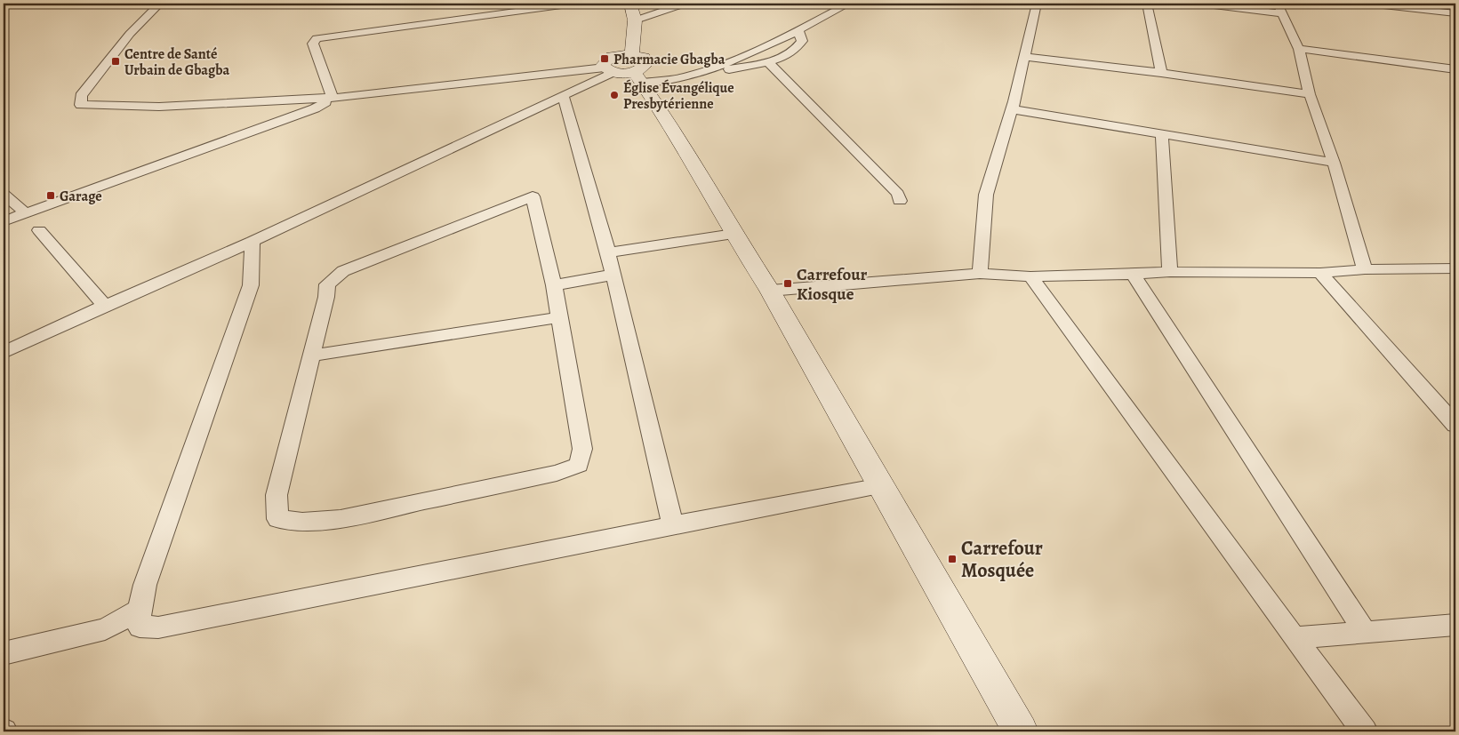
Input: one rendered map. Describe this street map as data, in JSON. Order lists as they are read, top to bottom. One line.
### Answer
{"places":{"transit":["Pharmacie Gbagba","Centre de Santé Urbain de Gbagba","Garage","Carrefour Kiosque","Carrefour Mosquée"],"other":["Église Évangélique Presbytérienne"]}}
